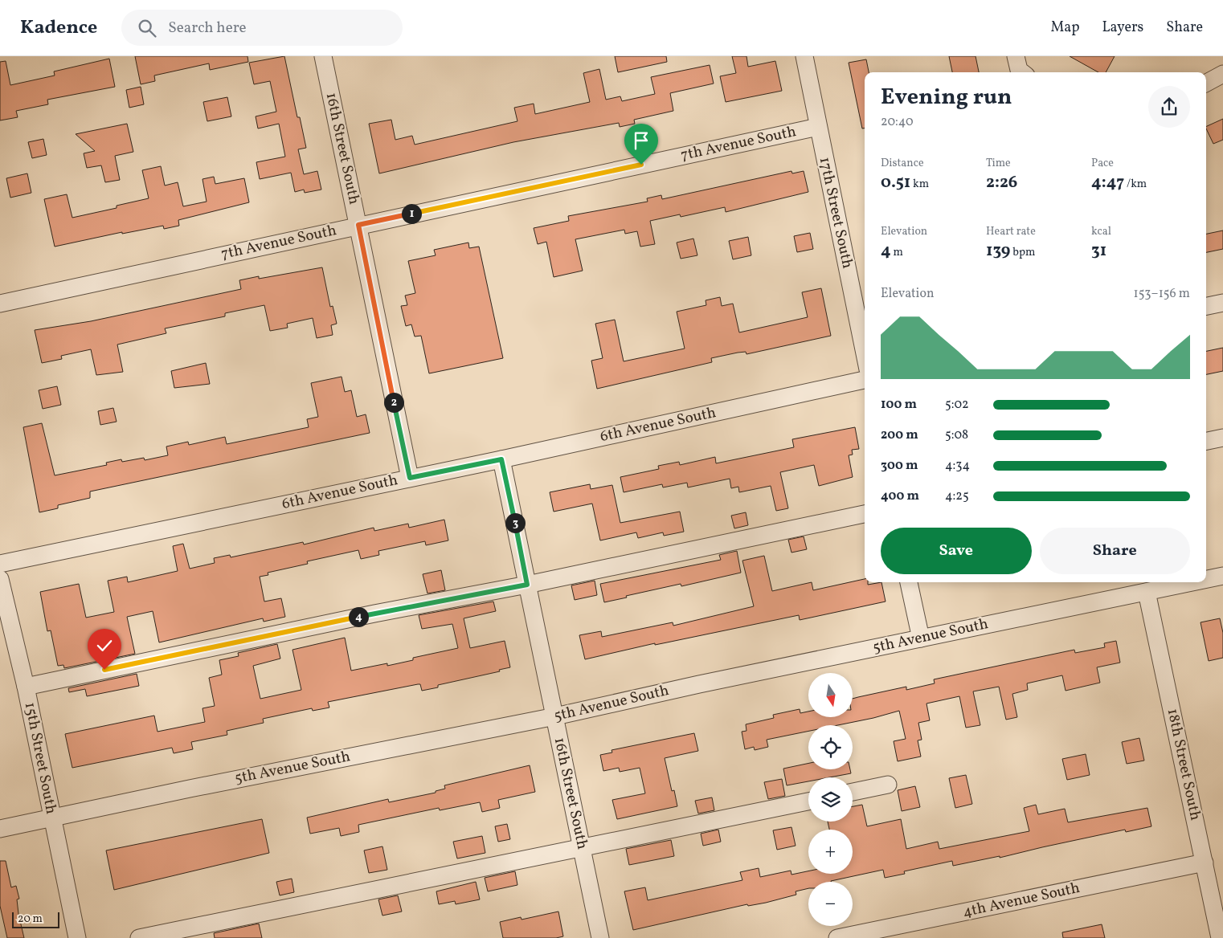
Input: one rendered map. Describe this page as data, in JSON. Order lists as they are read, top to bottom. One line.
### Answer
{"streets":{"street":["7th Avenue South","16th Street South","17th Street South","6th Avenue South","5th Avenue South","15th Street South","18th Street South","4th Avenue South"]},"crossings":[["7th Avenue South","16th Street South"],["7th Avenue South","17th Street South"],["16th Street South","6th Avenue South"],["16th Street South","5th Avenue South"],["5th Avenue South","15th Street South"],["5th Avenue South","18th Street South"],["18th Street South","4th Avenue South"]],"scale_bar":"20 m","north":"bottom","page":{"header":"Kadence","search":"Search here","nav":["Map","Layers","Share"],"heading":["Evening run","20:40"],"stats":[["Distance","0.51 km"],["Time","2:26"],["Pace","4:47 /km"],["Elevation","4 m"],["Heart rate","139 bpm"],["kcal","31"]],"pins":["1","2","3","4"],"chart":["Elevation","153–156 m"],"list":[{"name":"100 m","note":"5:02"},{"name":"200 m","note":"5:08"},{"name":"300 m","note":"4:34"},{"name":"400 m","note":"4:25"}],"buttons":["Save","Share"],"map_buttons":["+","−"],"scale":"20 m"}}
